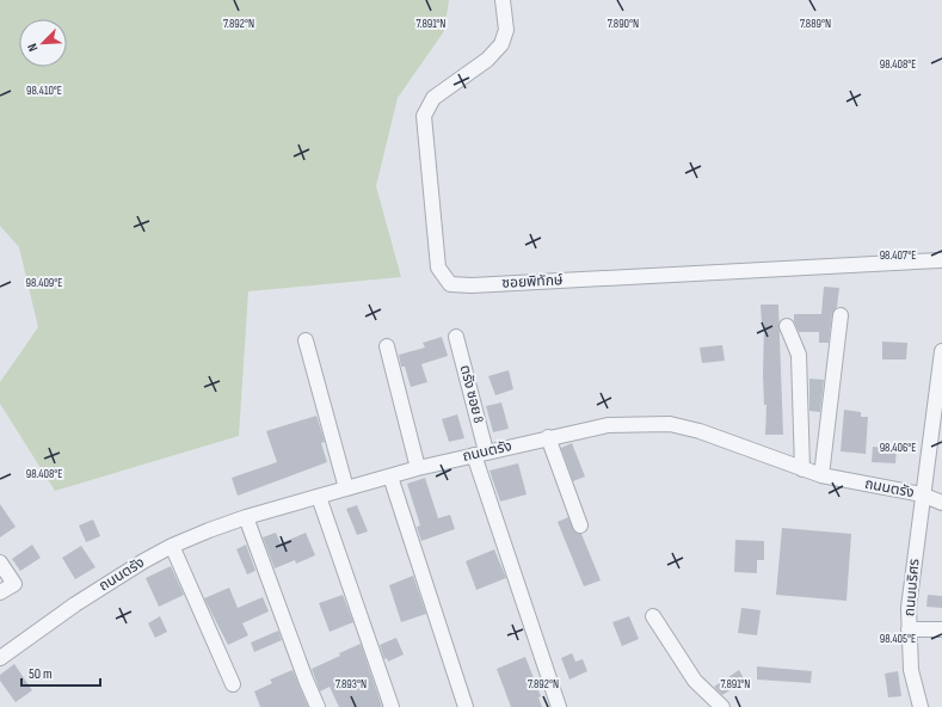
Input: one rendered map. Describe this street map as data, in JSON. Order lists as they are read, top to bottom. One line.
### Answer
{"streets":{"street":["ซอยพิทักษ์","ตรัง ซอย 8","ถนนตรัง","ถนนนริศร"]},"crossings":[["ตรัง ซอย 8","ถนนตรัง"],["ถนนตรัง","ถนนนริศร"]],"scale_bar":"50 m","north":"bottom left","coordinates":["7.889°N","7.892°N","7.891°N","7.890°N","98.408°E","98.410°E","98.407°E","98.409°E","98.406°E","98.405°E","7.893°N"]}
